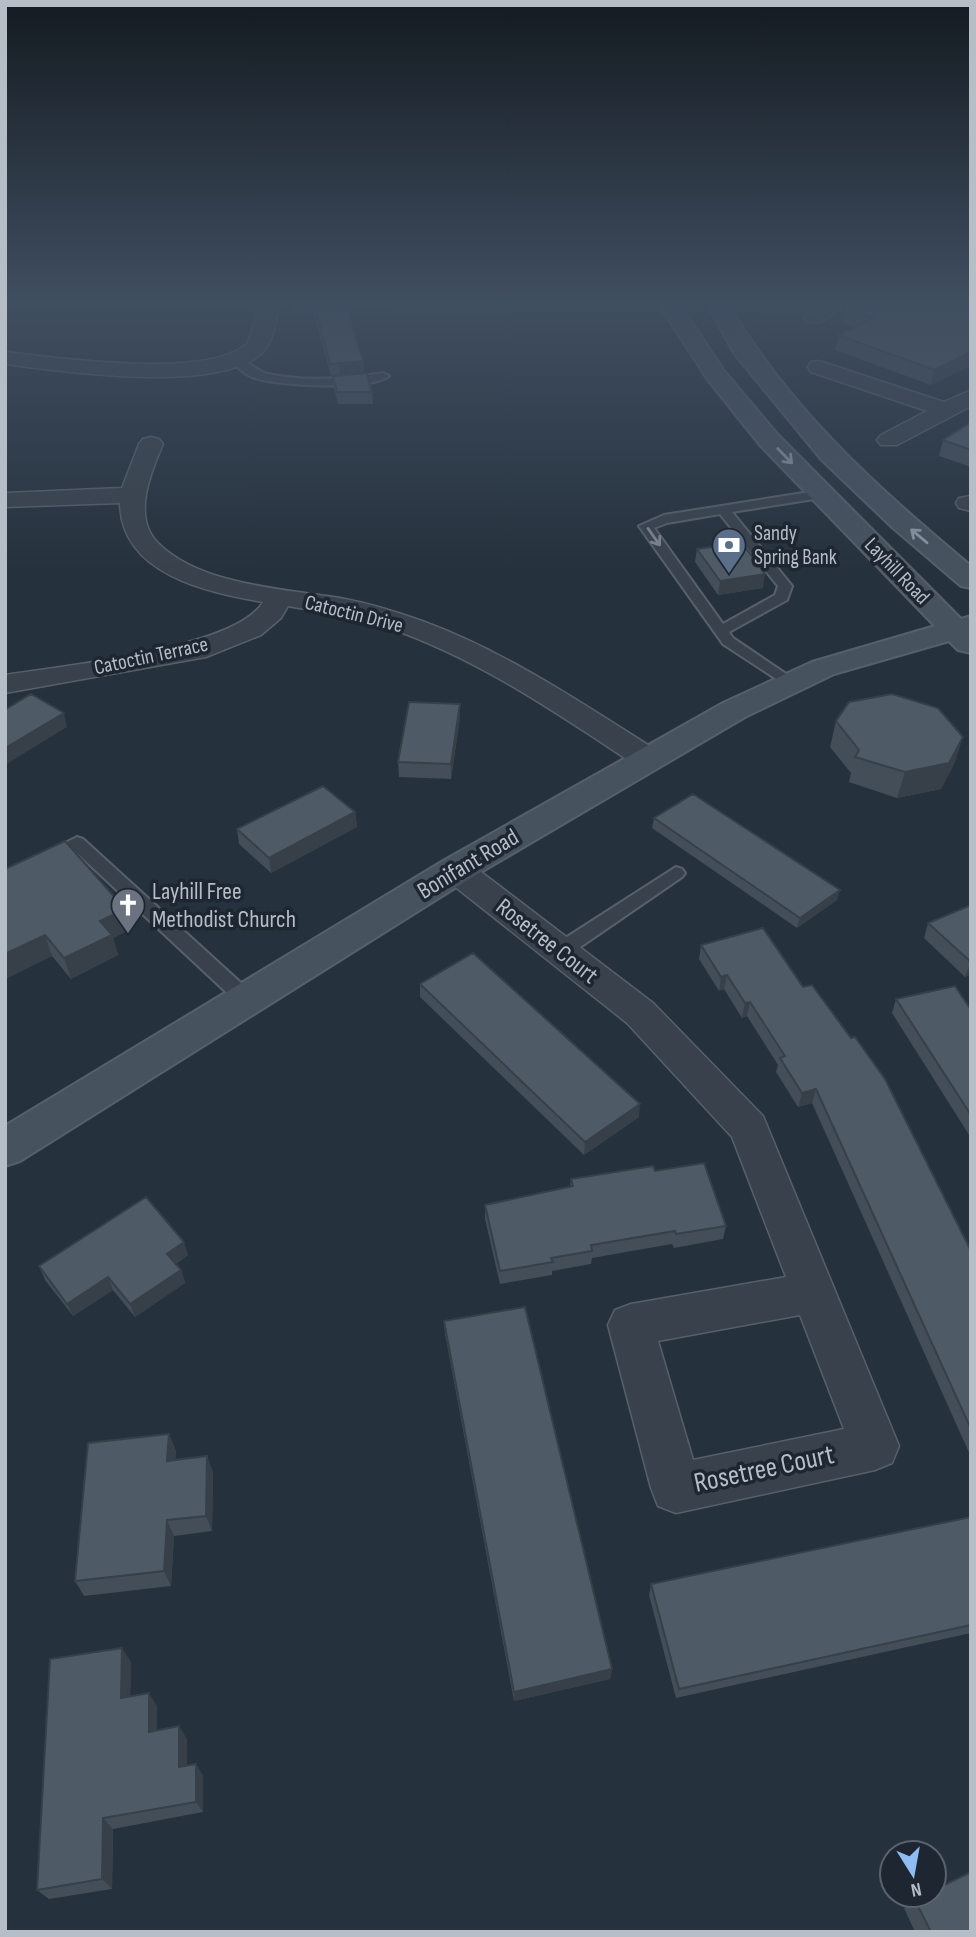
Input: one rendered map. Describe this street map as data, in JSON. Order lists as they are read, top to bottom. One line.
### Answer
{"streets":{"main road":["Layhill Road","Bonifant Road"],"street":["Catoctin Drive","Catoctin Terrace","Rosetree Court"]},"crossings":[["Layhill Road","Bonifant Road"],["Catoctin Drive","Catoctin Terrace"],["Catoctin Drive","Bonifant Road"],["Bonifant Road","Rosetree Court"]],"places":{"bank":["Sandy Spring Bank"],"church":["Layhill Free Methodist Church"]},"north":"bottom"}
